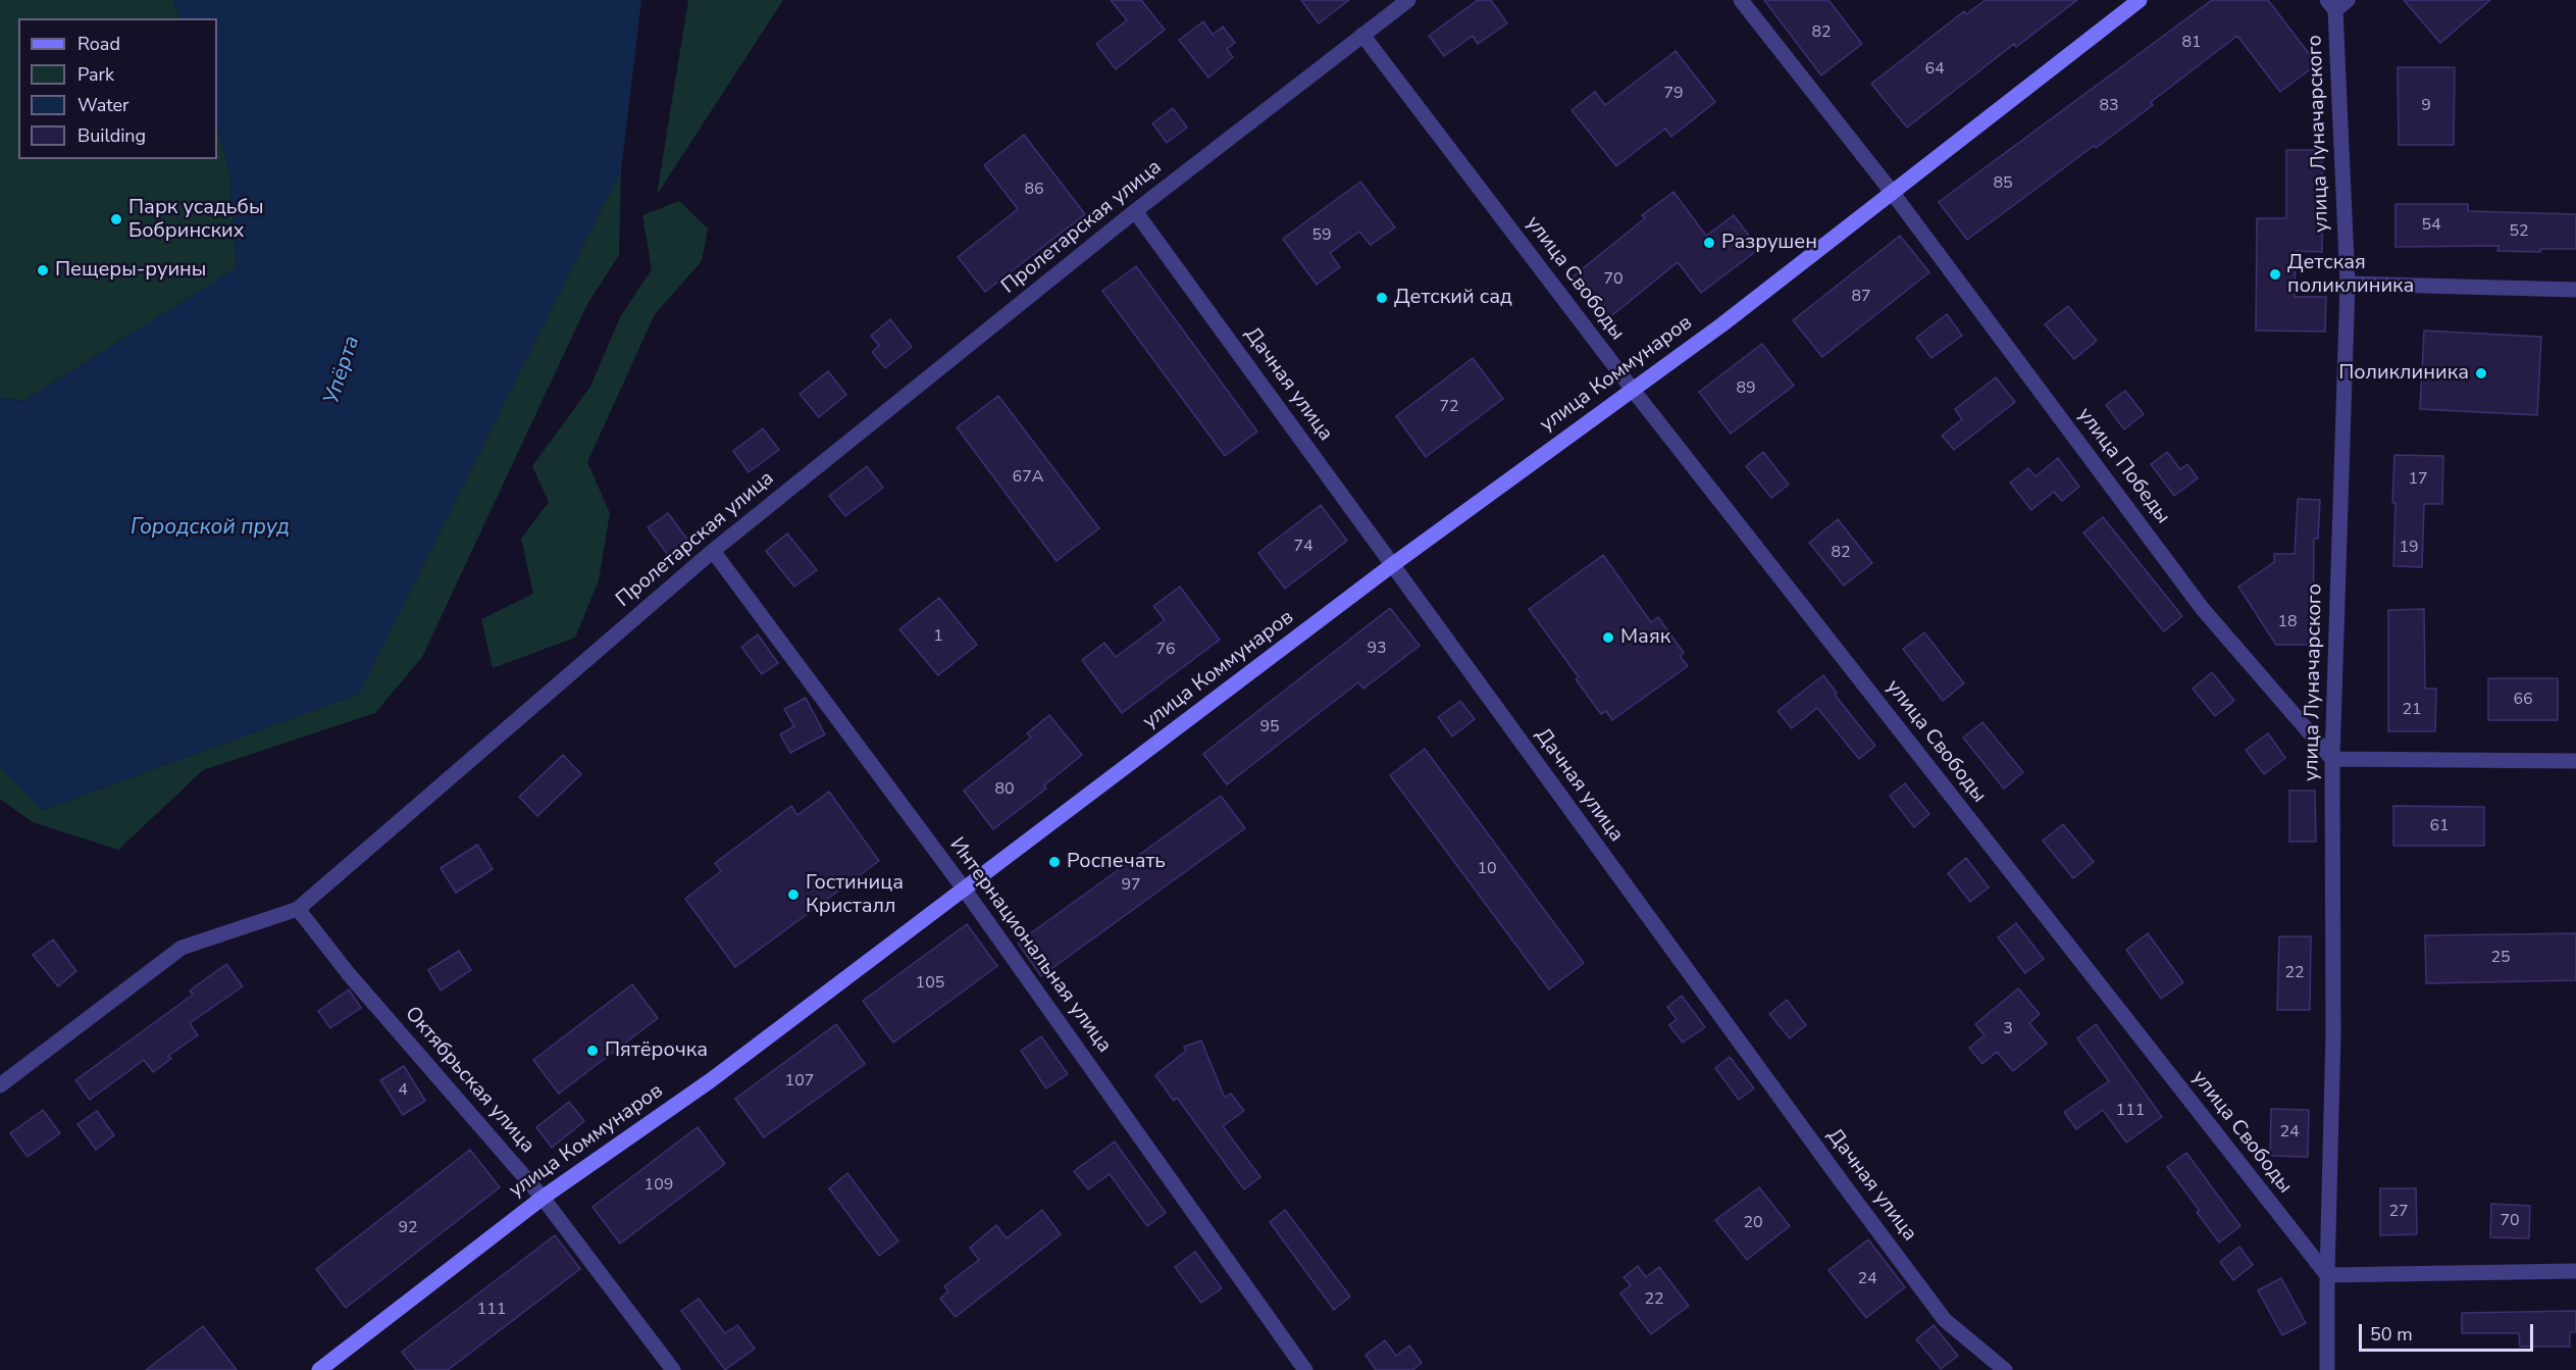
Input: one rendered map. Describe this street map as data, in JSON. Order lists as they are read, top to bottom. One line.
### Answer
{"streets":{"main road":["улица Коммунаров"],"street":["улица Луначарского","Пролетарская улица","улица Свободы","Дачная улица","улица Победы","Интернациональная улица","Октябрьская улица"]},"crossings":[["улица Луначарского","улица Свободы"],["улица Луначарского","улица Победы"],["Пролетарская улица","улица Свободы"],["Пролетарская улица","Дачная улица"],["Пролетарская улица","Интернациональная улица"],["Пролетарская улица","Октябрьская улица"],["улица Свободы","улица Коммунаров"],["улица Коммунаров","Дачная улица"],["улица Коммунаров","улица Победы"],["улица Коммунаров","Интернациональная улица"],["улица Коммунаров","Октябрьская улица"]],"water":["Упёрта","Городской пруд"],"places":["Парк усадьбы Бобринских","Разрушен","Пещеры-руины","Детская поликлиника","Детский сад","Поликлиника","Маяк","Роспечать","Гостиница Кристалл","Пятёрочка"],"house_numbers":["82","81","64","79","83","9","85","86","54","52","59","70","87","89","72","67А","17","74","19","82","18","1","93","76","66","21","95","80","61","10","97","25","22","105","3","107","4","111","24","109","27","70","20","92","24","22","111"],"legend":["Road","Park","Water","Building"],"scale_bar":"50 m"}
